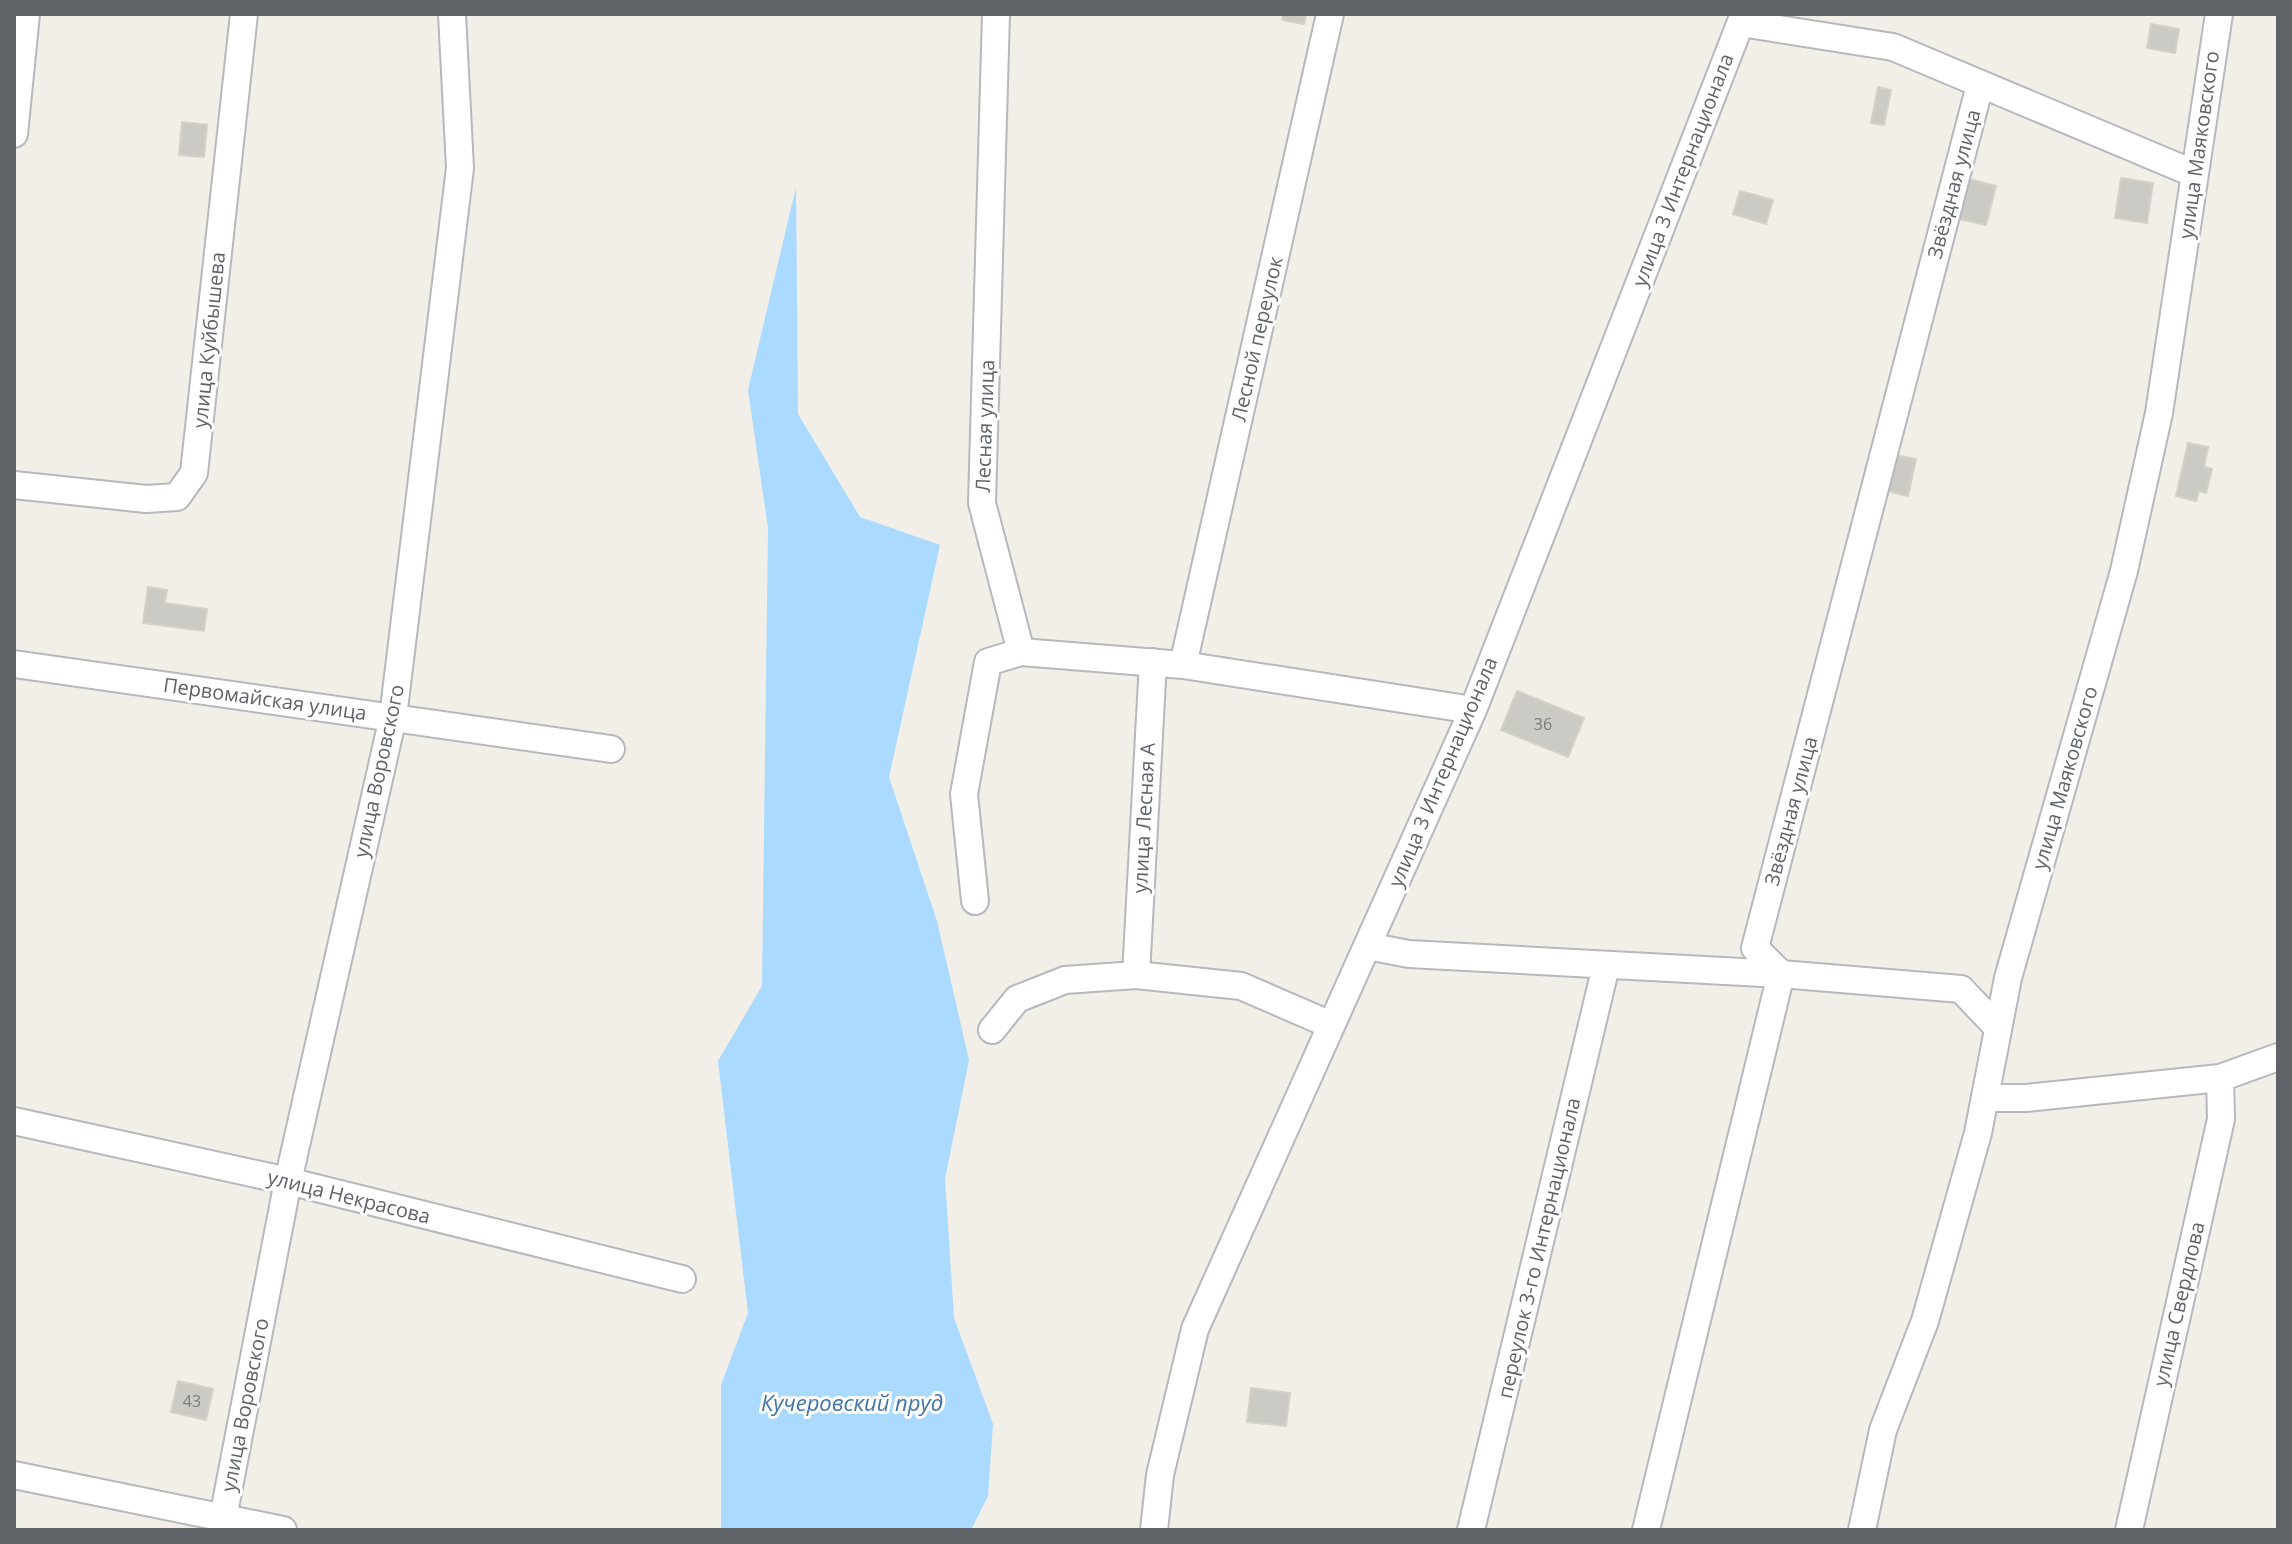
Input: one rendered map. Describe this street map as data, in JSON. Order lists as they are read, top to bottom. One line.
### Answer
{"streets":{"street":["улица Маяковского","улица 3 Интернационала","Звёздная улица","Лесной переулок","улица Куйбышева","Лесная улица","Первомайская улица","улица Воровского","улица Лесная А","улица Некрасова","переулок 3-го Интернационала","улица Свердлова"]},"crossings":[["Первомайская улица","улица Воровского"],["улица Воровского","улица Некрасова"]],"water":["Кучеровский пруд"],"house_numbers":["36","43"]}
